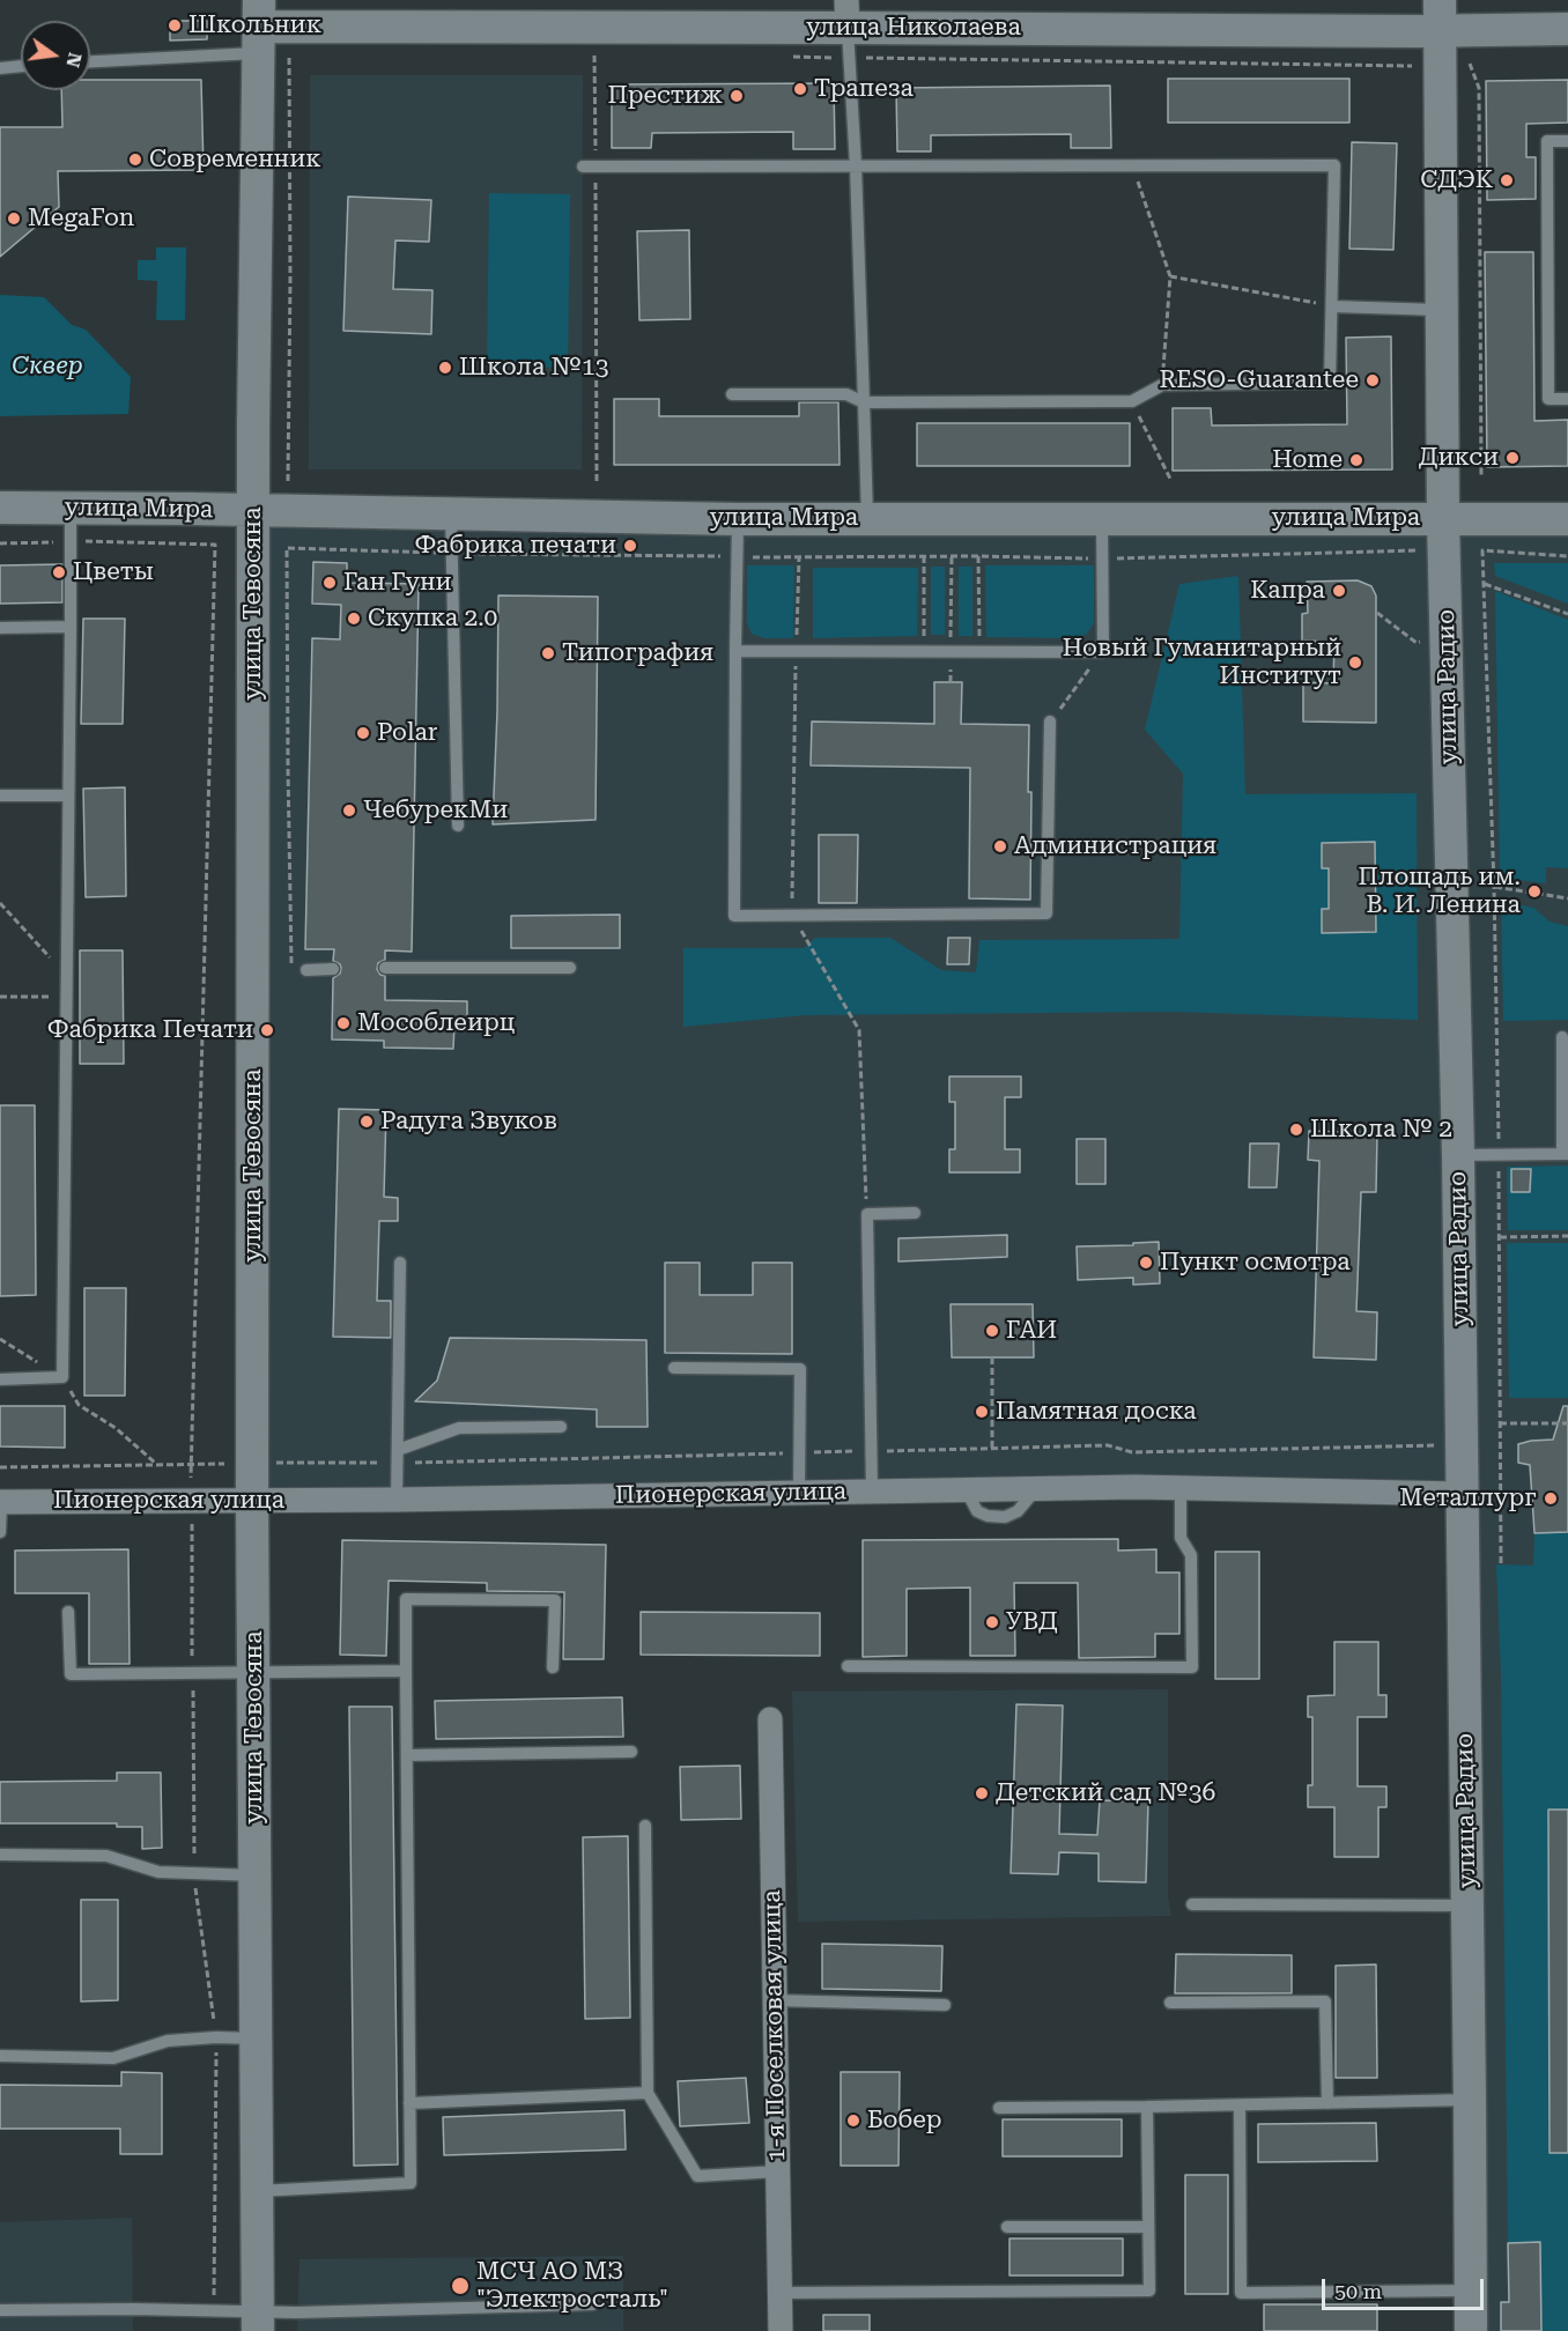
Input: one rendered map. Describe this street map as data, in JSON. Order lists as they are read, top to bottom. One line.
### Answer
{"streets":{"main road":["улица Николаева","улица Мира","улица Тевосяна","улица Радио"],"street":["Пионерская улица","1-я Поселковая улица"]},"crossings":[["улица Николаева","улица Тевосяна"],["улица Николаева","улица Радио"],["улица Мира","улица Тевосяна"],["улица Мира","улица Радио"],["улица Тевосяна","Пионерская улица"],["улица Радио","Пионерская улица"]],"parks":["Сквер"],"places":["Школьник","Трапеза","Престиж","Современник","СДЭК","MegaFon","Школа №13","RESO-Guarantee","Дикси","Home","Фабрика печати","Цветы","Ган Гуни","Капра","Скупка 2.0","Типография","Новый Гуманитарный Институт","Polar","ЧебурекМи","Администрация","Площадь им. В. И. Ленина","Мособлеирц","Фабрика Печати","Радуга Звуков","Школа № 2","Пункт осмотра","ГАИ","Памятная доска","Металлург","УВД","Детский сад №36","Бобер","МСЧ АО МЗ \"Электросталь\""],"scale_bar":"50 m","north":"right"}
